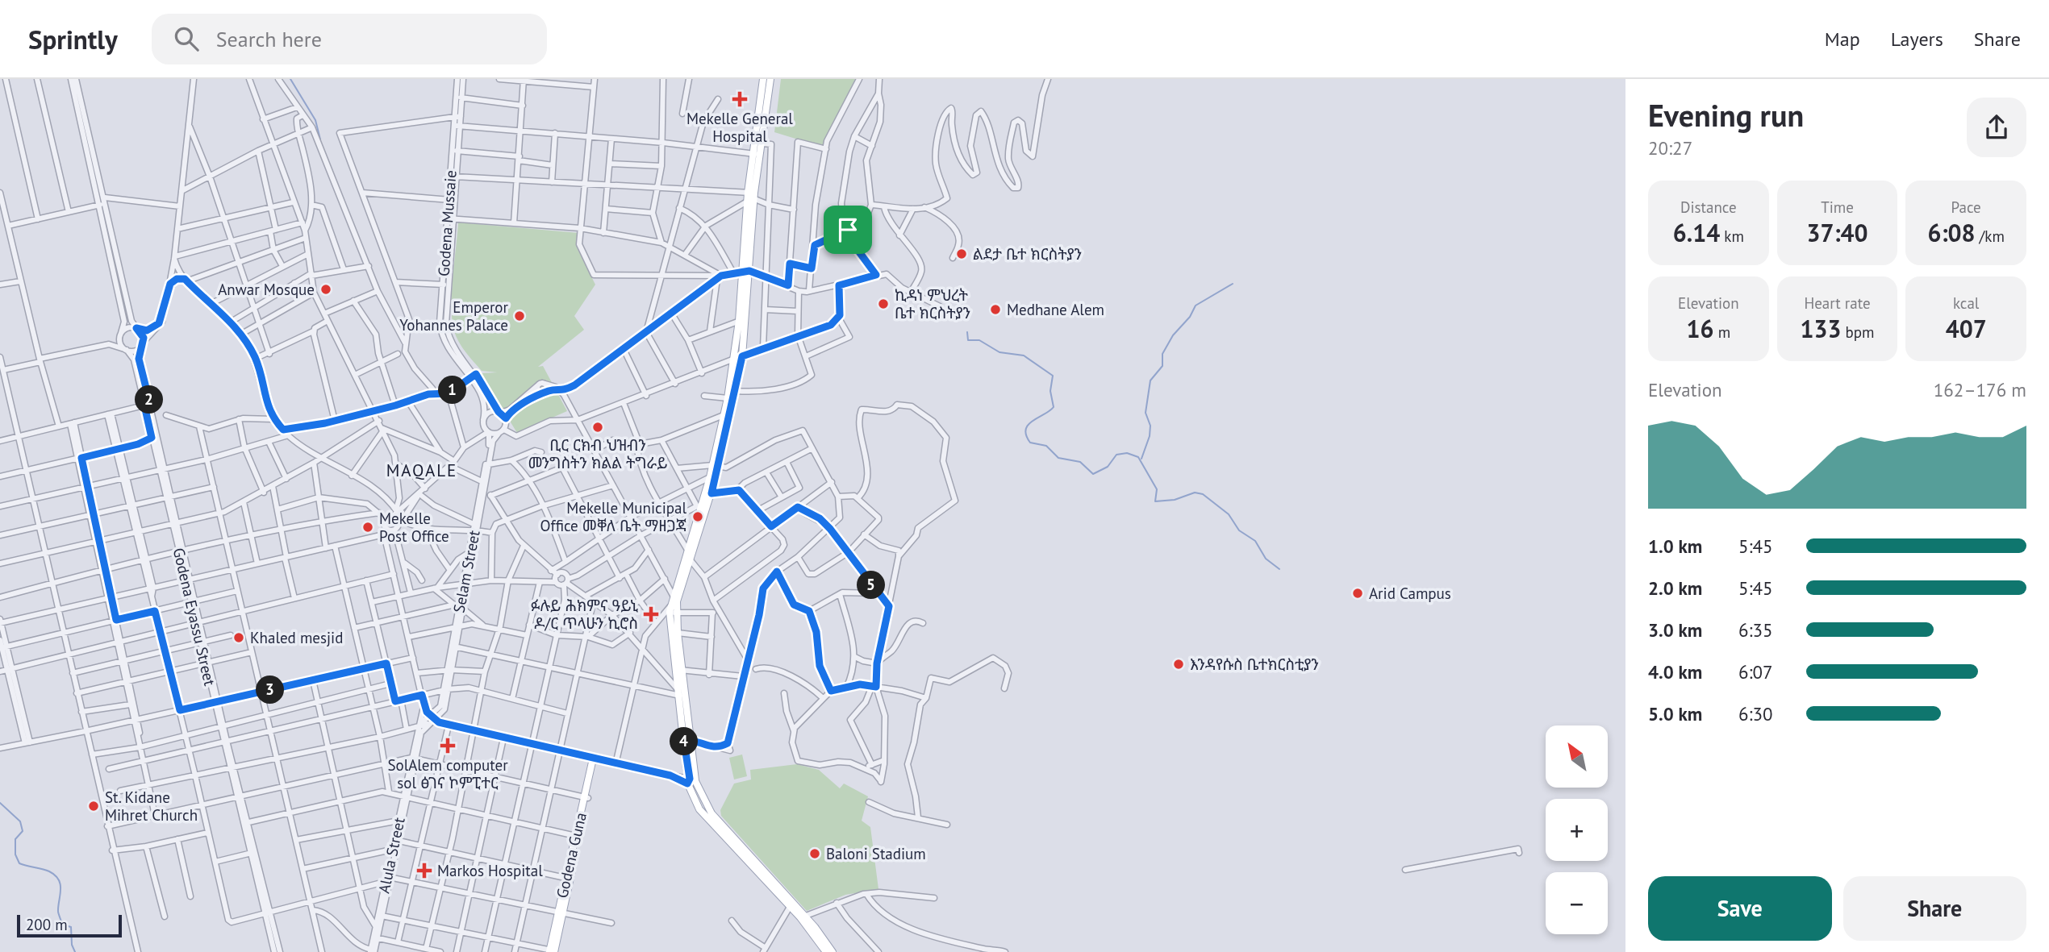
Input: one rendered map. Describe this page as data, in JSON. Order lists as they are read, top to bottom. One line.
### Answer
{"streets":{"main road":["Godena Guna"],"street":["Godena Mussaie","Selam Street","Godena Eyassu Street","Alula Street"]},"crossings":[["Godena Mussaie","Selam Street"]],"districts":["MAQALE"],"places":{"health":["Mekelle General Hospital","ፉሉይ ሕክምና ዓይኒ ዶ/ር ጥላሁን ኪሮስ","SolAlem computer sol ፅገና ኮምፒተር","Markos Hospital"],"other":["ልደታ ቤተ ክርስትያን","Anwar Mosque","ኪዳነ ምህረት ቤተ ክርስትያን","Medhane Alem","Emperor Yohannes Palace","ቢር ርክብ ህዝብን መንግስትን ክልል ትግራይ","Mekelle Municipal Office መቐለ ቤት ማዘጋጃ","Mekelle Post Office","Arid Campus","Khaled mesjid","እንዳየሱስ ቤተክርስቲያን","St. Kidane Mihret Church","Baloni Stadium"]},"scale_bar":"200 m","north":"top left","page":{"header":"Sprintly","search":"Search here","nav":["Map","Layers","Share"],"heading":["Evening run","20:27"],"stats":[["Distance","6.14 km"],["Time","37:40"],["Pace","6:08 /km"],["Elevation","16 m"],["Heart rate","133 bpm"],["kcal","407"]],"chart":["Elevation","162–176 m"],"pins":["1","2","5","3","4"],"list":[{"name":"1.0 km","note":"5:45"},{"name":"2.0 km","note":"5:45"},{"name":"3.0 km","note":"6:35"},{"name":"4.0 km","note":"6:07"},{"name":"5.0 km","note":"6:30"}],"map_buttons":["+","−"],"buttons":["Save","Share"],"scale":"200 m"}}
